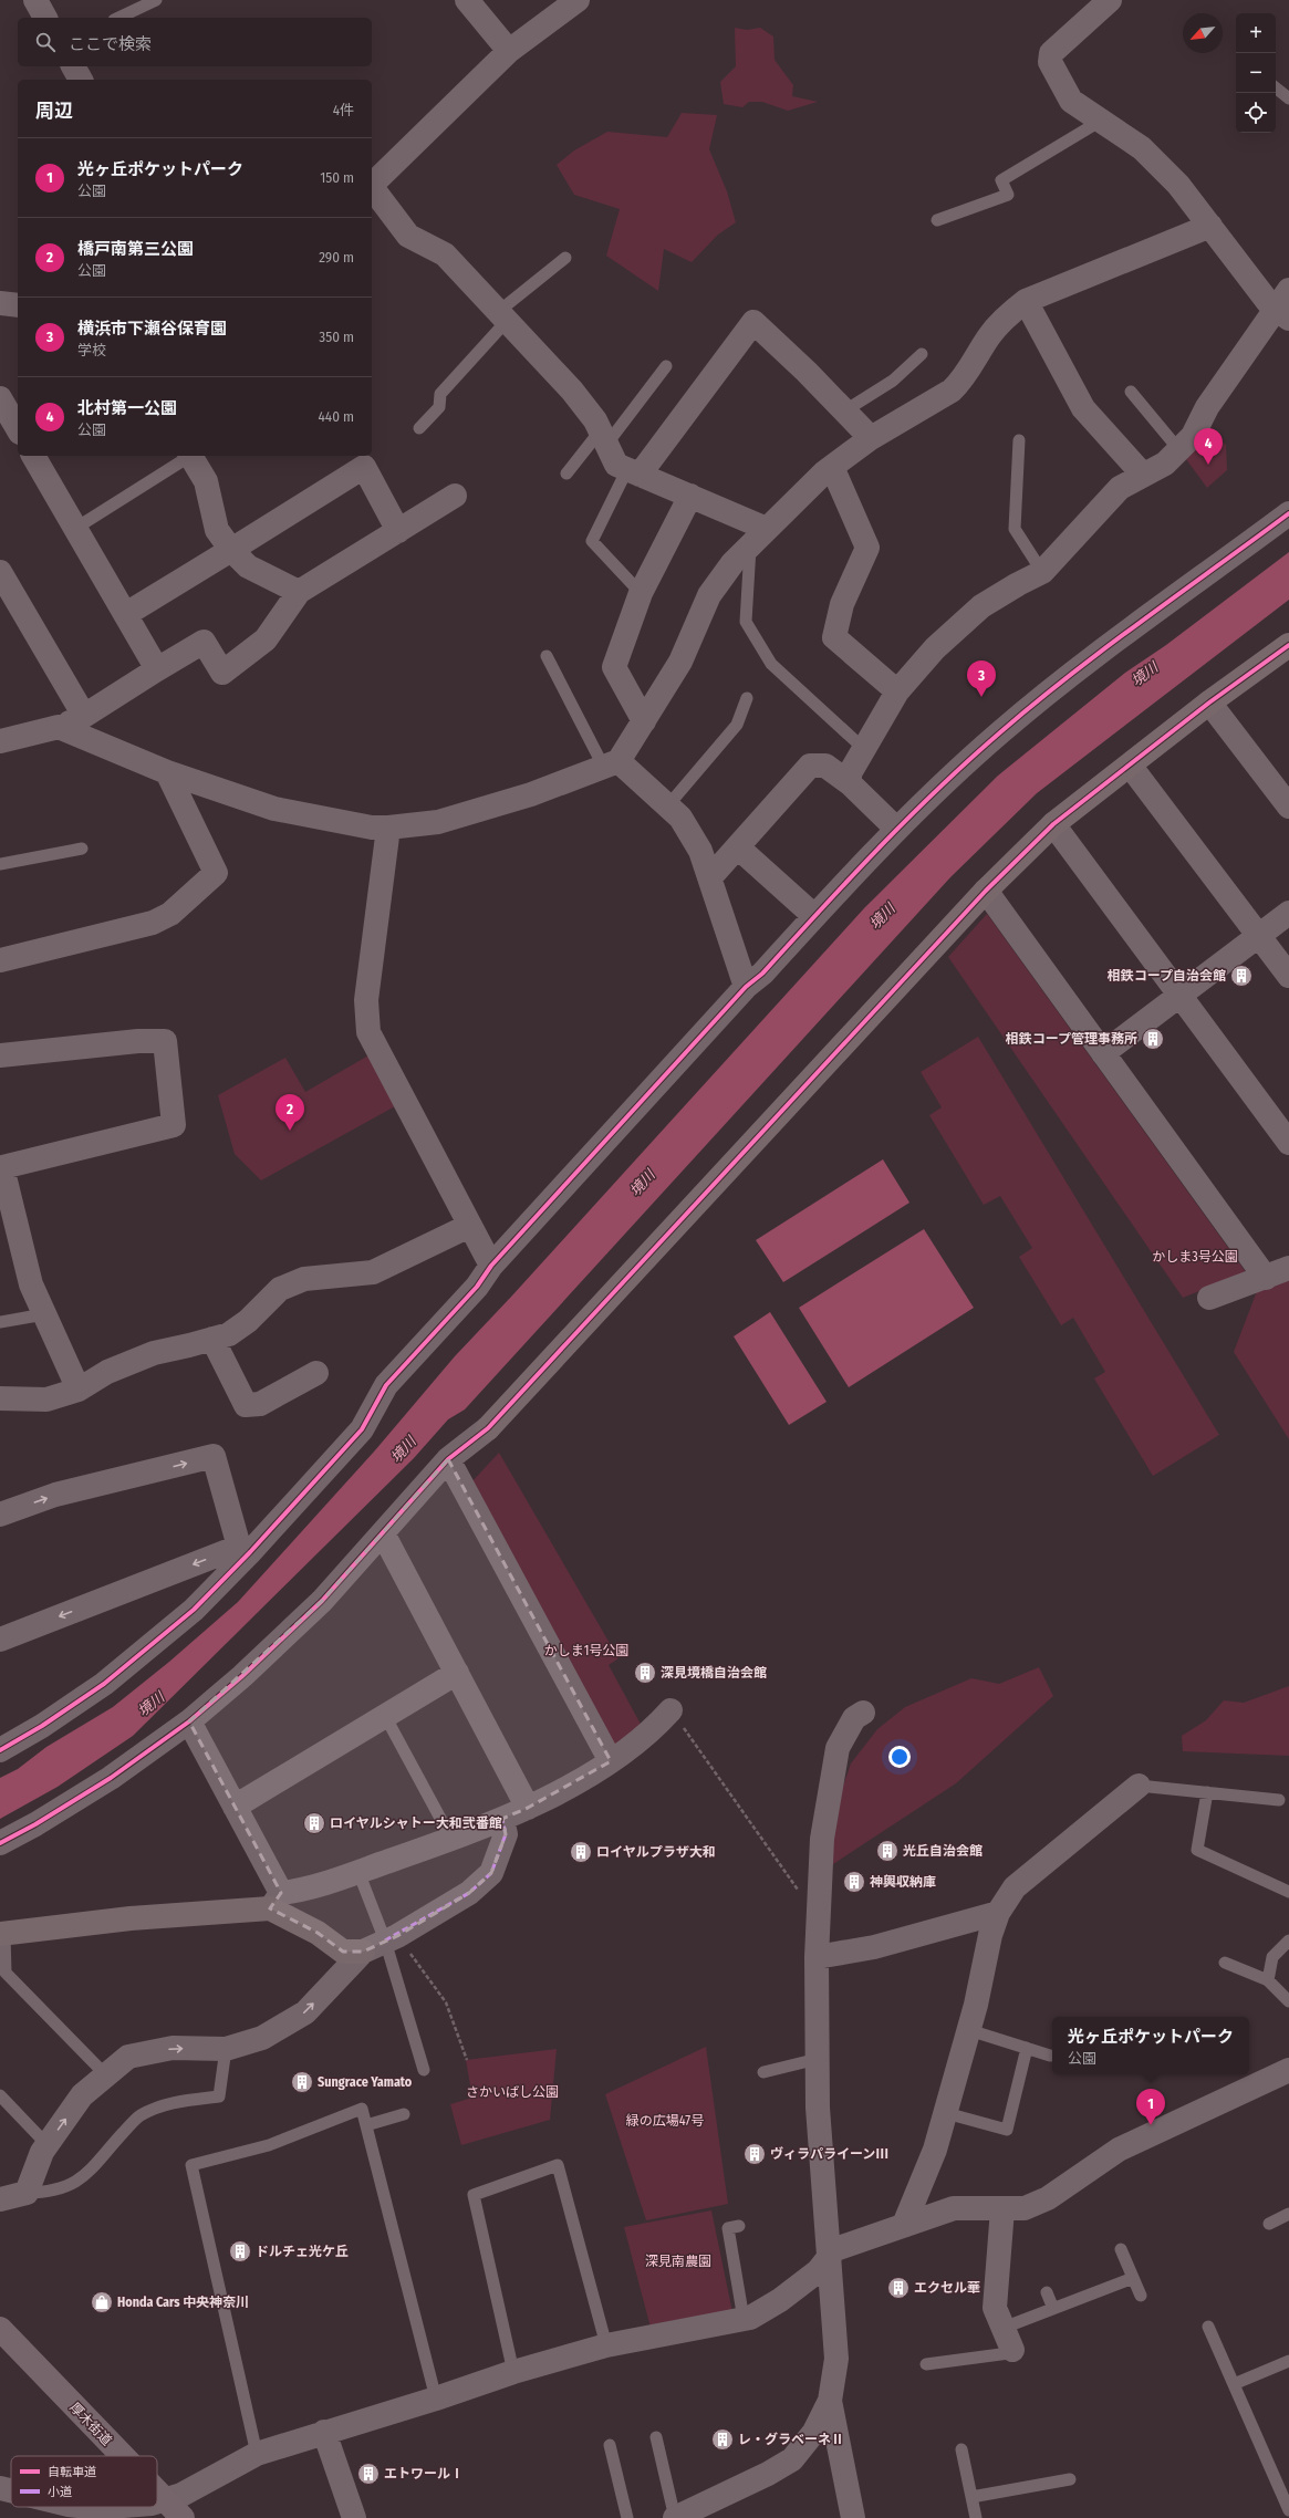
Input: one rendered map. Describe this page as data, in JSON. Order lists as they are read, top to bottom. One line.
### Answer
{"streets":{"main road":["厚木街道"]},"water":["境川"],"parks":["かしま3号公園","かしま1号公園","さかいばし公園","緑の広場47号","深見南農園"],"places":{"building":["相鉄コープ自治会館","相鉄コープ管理事務所","深見境橋自治会館","ロイヤルシャトー大和弐番館","光丘自治会館","ロイヤルプラザ大和","神輿収納庫","Sungrace Yamato","ヴィラパライーンⅢ","ドルチェ光ケ丘","エクセル華","レ・グラベーネⅡ","エトワールⅠ"],"shop":["Honda Cars 中央神奈川"]},"legend":["自転車道","小道"],"north":"bottom left","page":{"map_buttons":["+","−"],"search":"ここで検索","heading":["周辺","4件"],"list":[{"mark":"1","name":"光ヶ丘ポケットパーク","note":"公園","value":"150 m"},{"mark":"2","name":"橋戸南第三公園","note":"公園","value":"290 m"},{"mark":"3","name":"横浜市下瀬谷保育園","note":"学校","value":"350 m"},{"mark":"4","name":"北村第一公園","note":"公園","value":"440 m"}],"pins":["4","3","2","1"],"popup":["光ヶ丘ポケットパーク","公園"]}}
